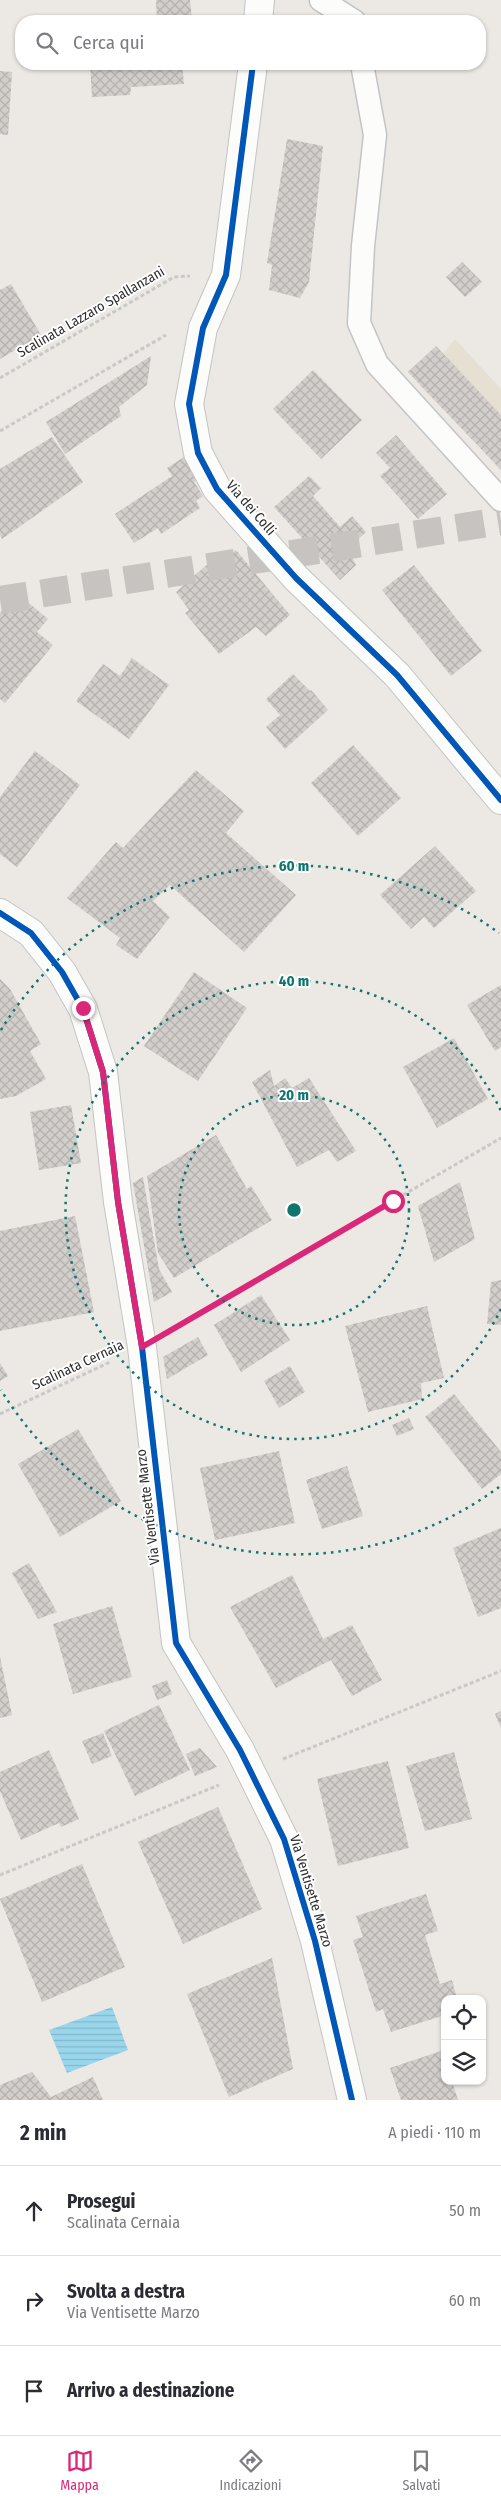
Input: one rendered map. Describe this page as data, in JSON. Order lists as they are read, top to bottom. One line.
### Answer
{"streets":{"street":["Via dei Colli","Via Ventisette Marzo"],"path":["Scalinata Lazzaro Spallanzani","Scalinata Cernaia"]},"crossings":[["Scalinata Lazzaro Spallanzani","Via dei Colli"],["Scalinata Cernaia","Via Ventisette Marzo"]],"page":{"search":"Cerca qui","heading":["2 min","A piedi · 110 m"],"list":[["Prosegui","Scalinata Cernaia","50 m"],["Svolta a destra","Via Ventisette Marzo","60 m"],"Arrivo a destinazione"],"nav":["Mappa","Indicazioni","Salvati"]},"rings":["60 m","40 m","20 m"]}
